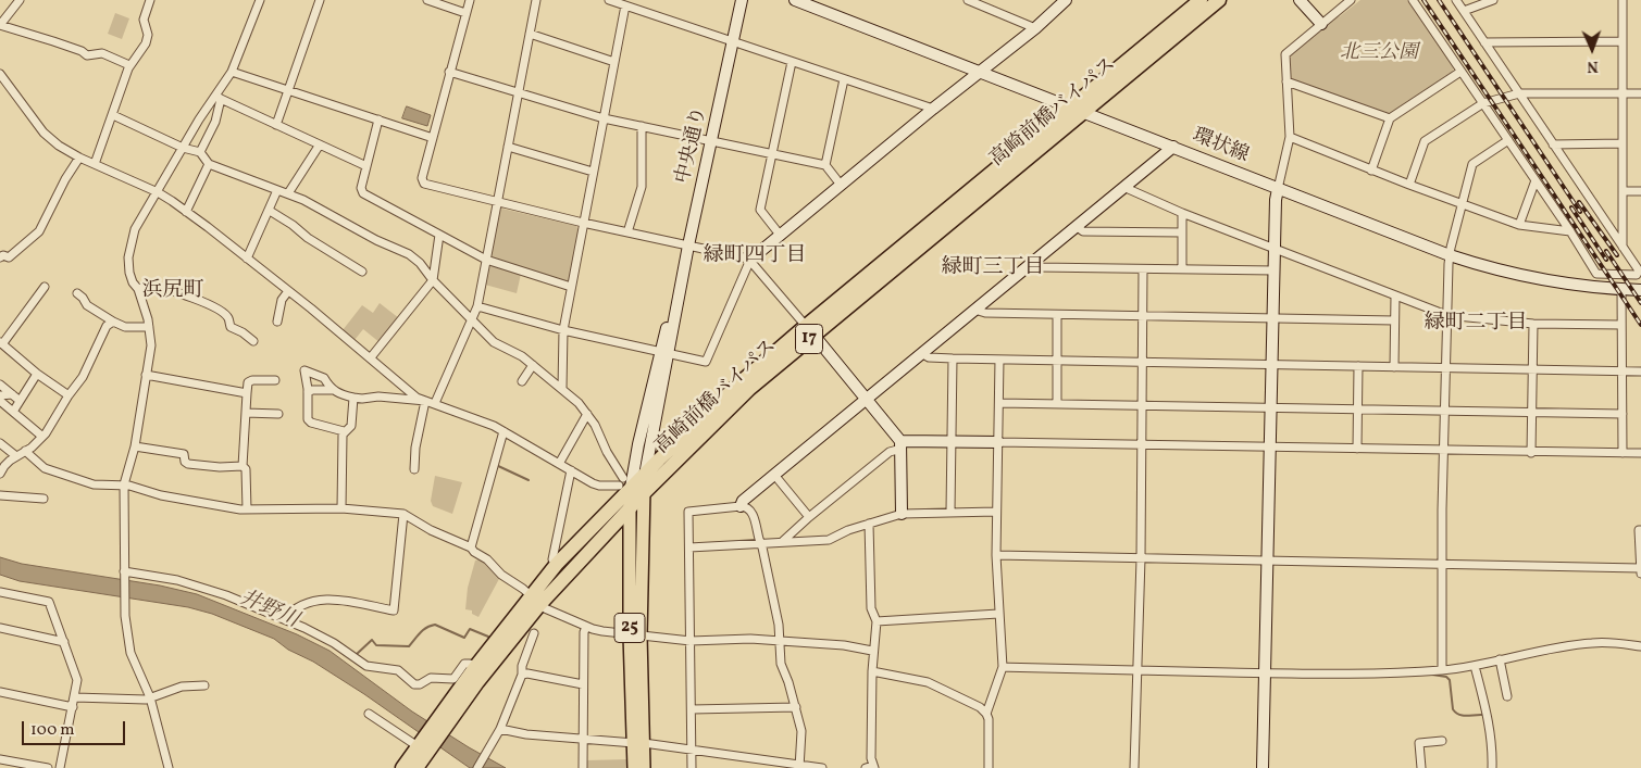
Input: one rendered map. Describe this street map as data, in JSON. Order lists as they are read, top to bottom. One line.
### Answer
{"streets":{"highway":["高崎前橋バイパス","17"],"main road":["25"],"street":["中央通り","環状線"]},"crossings":[["高崎前橋バイパス","中央通り"],["高崎前橋バイパス","環状線"],["高崎前橋バイパス","25"],["中央通り","25"]],"districts":["緑町四丁目","緑町三丁目","浜尻町","緑町二丁目"],"water":["井野川"],"parks":["北三公園"],"scale_bar":"100 m","north":"bottom"}
